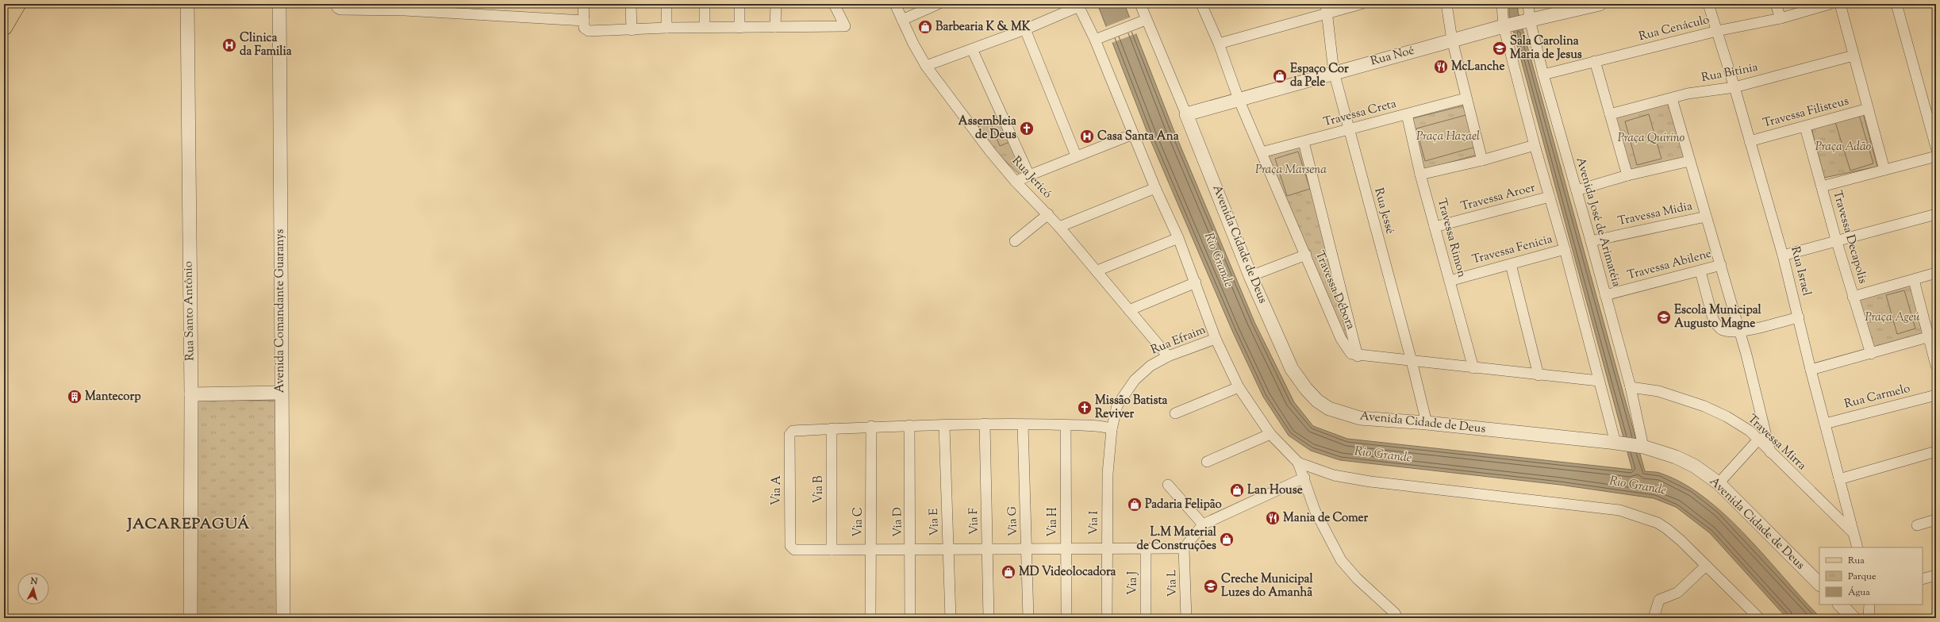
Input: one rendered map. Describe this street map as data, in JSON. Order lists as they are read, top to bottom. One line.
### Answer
{"streets":{"street":["Rua Cenáculo","Rua Noé","Rua Bitinia","Travessa Filisteus","Travessa Creta","Rua Jericó","Travessa Aroer","Rua Jessé","Travessa Midia","Avenida José de Arimatéia","Travessa Decapolis","Travessa Rimon","Avenida Cidade de Deus","Travessa Fenicia","Travessa Abilene","Rua Israel","Travessa Débora","Rua Santo Antônio","Avenida Comandante Guaranys","Rua Efraim","Rua Carmelo","Travessa Mirra","Via B","Via A","Via F","Via G","Via C","Via D","Via E","Via H","Via I","Via J","Via L"]},"crossings":[["Rua Cenáculo","Avenida José de Arimatéia"],["Rua Cenáculo","Rua Israel"],["Rua Noé","Rua Jessé"],["Rua Noé","Avenida José de Arimatéia"],["Rua Noé","Avenida Cidade de Deus"],["Rua Noé","Travessa Débora"],["Rua Bitinia","Rua Israel"],["Travessa Filisteus","Travessa Decapolis"],["Travessa Filisteus","Rua Israel"],["Travessa Creta","Rua Jessé"],["Travessa Creta","Travessa Rimon"],["Travessa Creta","Travessa Débora"],["Rua Jericó","Rua Efraim"],["Travessa Aroer","Travessa Rimon"],["Rua Jessé","Avenida Cidade de Deus"],["Travessa Midia","Avenida José de Arimatéia"],["Avenida José de Arimatéia","Avenida Cidade de Deus"],["Avenida José de Arimatéia","Travessa Abilene"],["Avenida José de Arimatéia","Travessa Mirra"],["Travessa Rimon","Travessa Fenicia"],["Rua Israel","Rua Carmelo"],["Rua Israel","Travessa Mirra"],["Rua Efraim","Via I"],["Via B","Via A"]],"districts":["JACAREPAGUÁ"],"water":["Rio Grande"],"parks":["Praça Hazael","Praça Quirino","Praça Adão","Praça Marsena","Praça Ageú"],"places":{"shop":["Barbearia K & MK","Espaço Cor da Pele","Lan House","Padaria Felipão","L.M Material de Construções","MD Videolocadora"],"hospital":["Clinica da Familia","Casa Santa Ana"],"school or university":["Sala Carolina Maria de Jesus","Escola Municipal Augusto Magne","Creche Municipal Luzes do Amanhã"],"restaurant":["McLanche","Mania de Comer"],"church":["Assembleia de Deus","Missão Batista Reviver"],"building":["Mantecorp"]},"legend":["Rua","Parque","Água"],"north":"top"}
